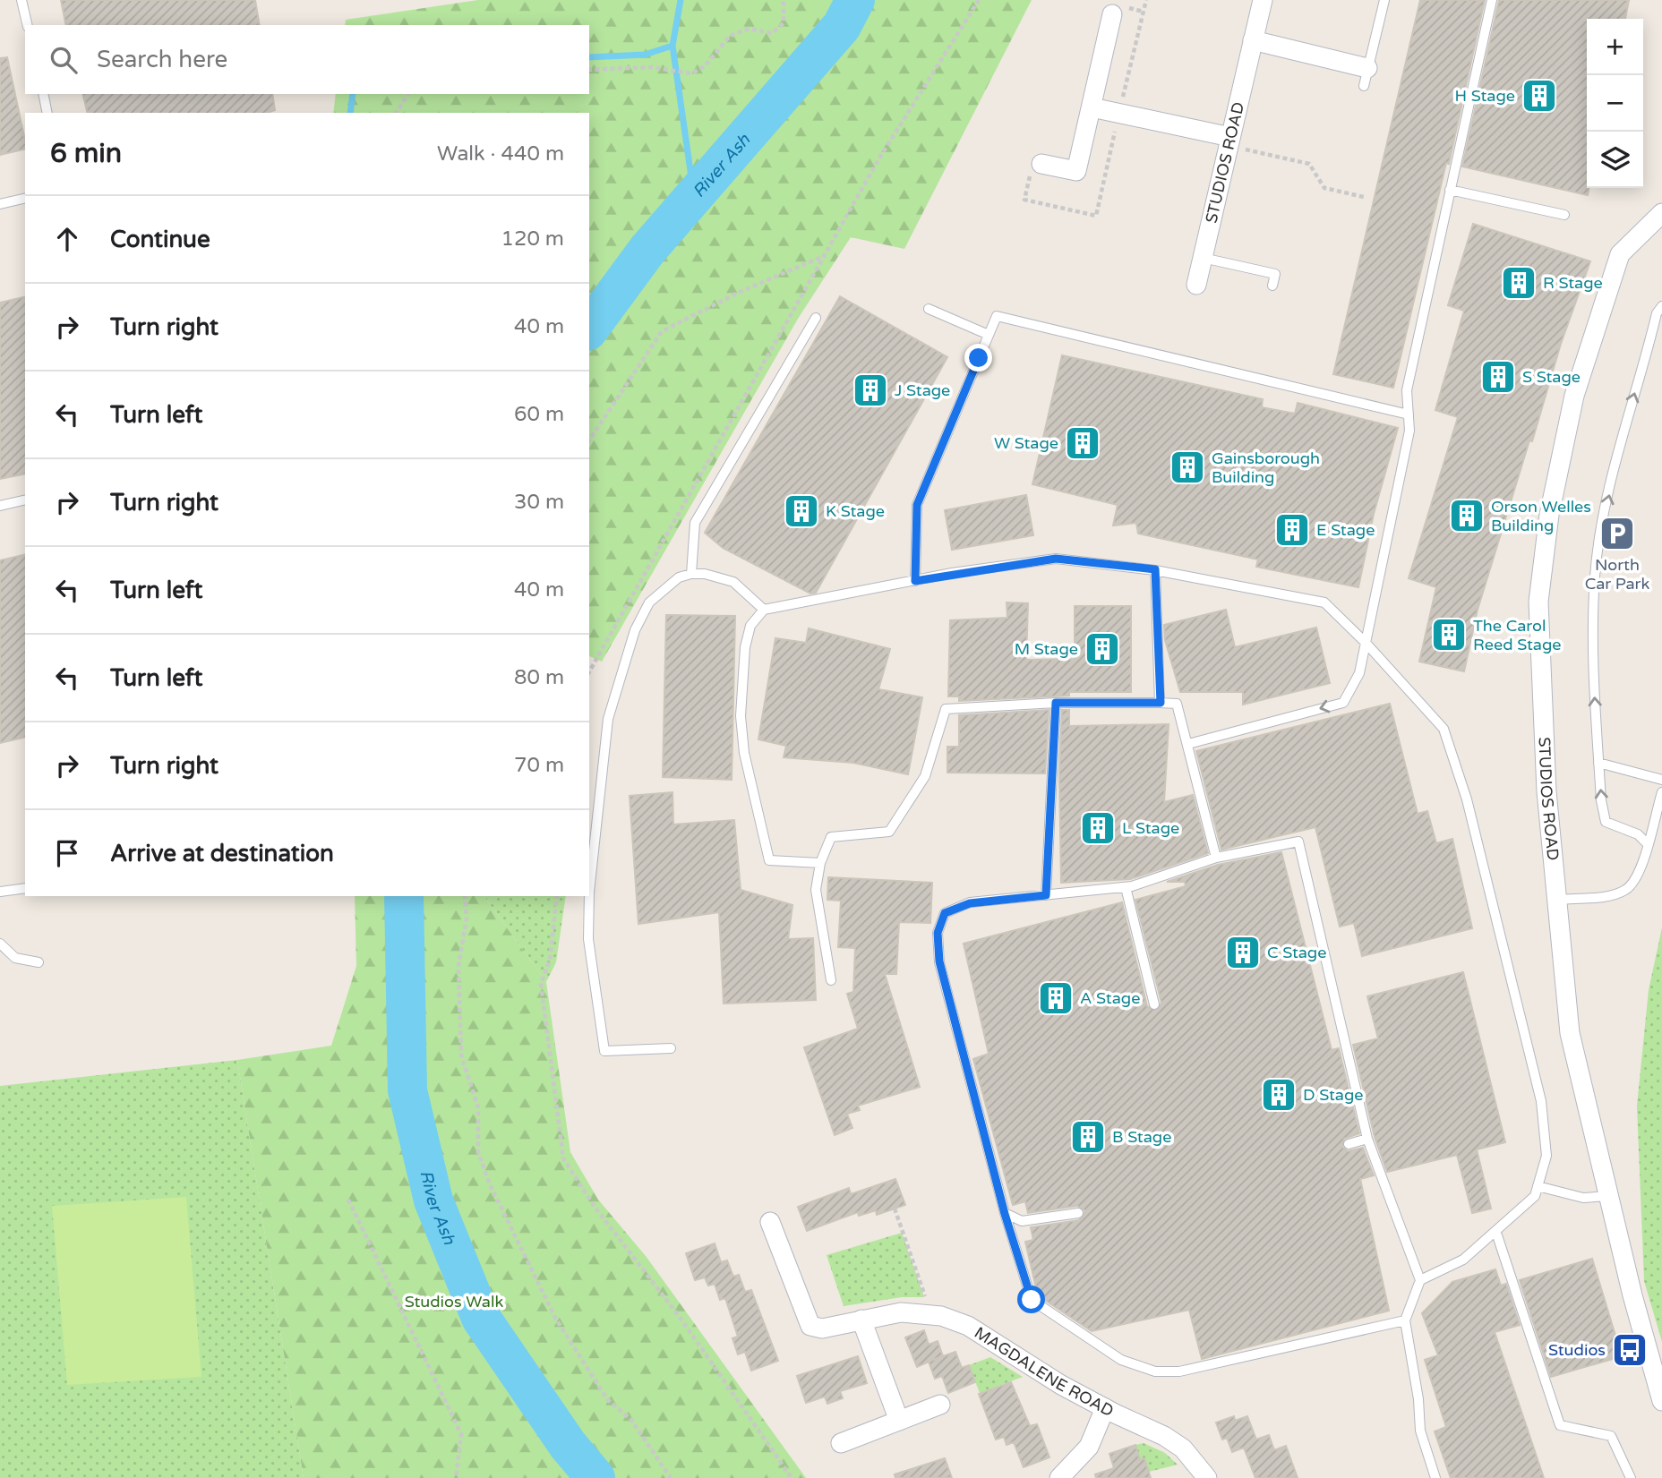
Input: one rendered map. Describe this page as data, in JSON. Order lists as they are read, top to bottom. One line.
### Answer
{"streets":{"street":["STUDIOS ROAD","MAGDALENE ROAD"]},"water":["River Ash"],"parks":["Studios Walk"],"places":{"building":["H Stage","R Stage","S Stage","J Stage","W Stage","Gainsborough Building","K Stage","Orson Welles Building","E Stage","The Carol Reed Stage","M Stage","L Stage","C Stage","A Stage","D Stage","B Stage"],"parking":["North Car Park"],"bus stop":["Studios"]},"page":{"map_buttons":["+","−"],"search":"Search here","heading":["6 min","Walk · 440 m"],"list":[["Continue","120 m"],["Turn right","40 m"],["Turn left","60 m"],["Turn right","30 m"],["Turn left","40 m"],["Turn left","80 m"],["Turn right","70 m"],"Arrive at destination"]}}
